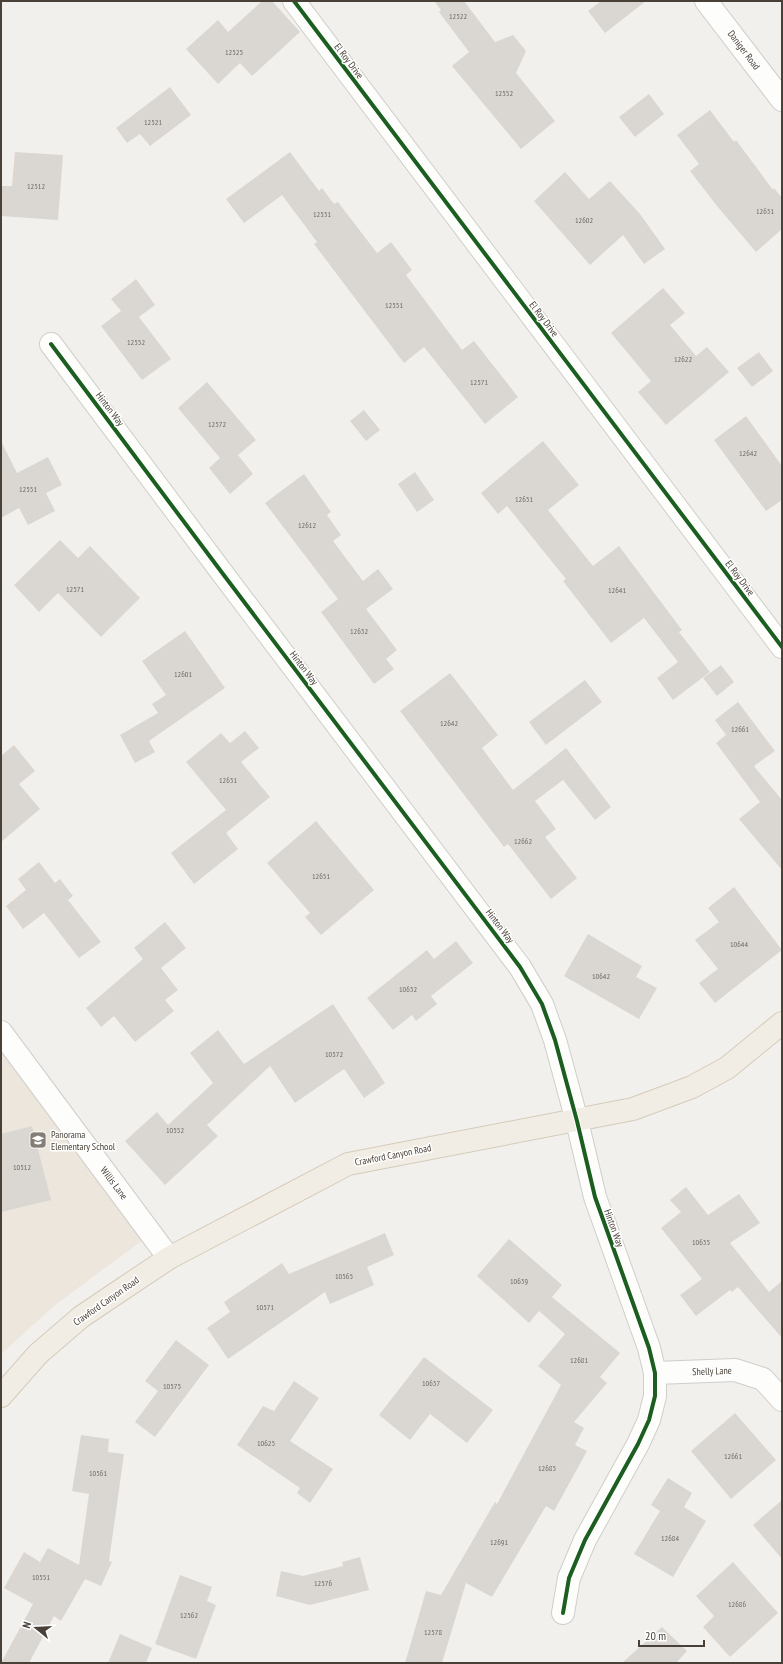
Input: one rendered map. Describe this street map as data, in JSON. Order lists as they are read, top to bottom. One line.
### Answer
{"streets":{"main road":["Crawford Canyon Road"],"street":["Daniger Road","El Roy Drive","Hinton Way","Willis Lane","Shelly Lane"]},"crossings":[["Hinton Way","Crawford Canyon Road"],["Hinton Way","Shelly Lane"],["Crawford Canyon Road","Willis Lane"]],"places":{"school or university":["Panorama Elementary School"]},"house_numbers":["12522","12525","12552","12521","12512","12631","12531","12602","12551","12552","12622","12571","12572","12642","12551","12631","12612","12571","12641","12632","12601","12642","12661","12631","12662","12651","10644","10642","10632","10572","10552","10512","10635","10565","10639","10571","12681","10637","10575","10625","12661","12685","10561","12684","12691","10551","12576","12686","12562","12578"],"scale_bar":"20 m","north":"left"}
